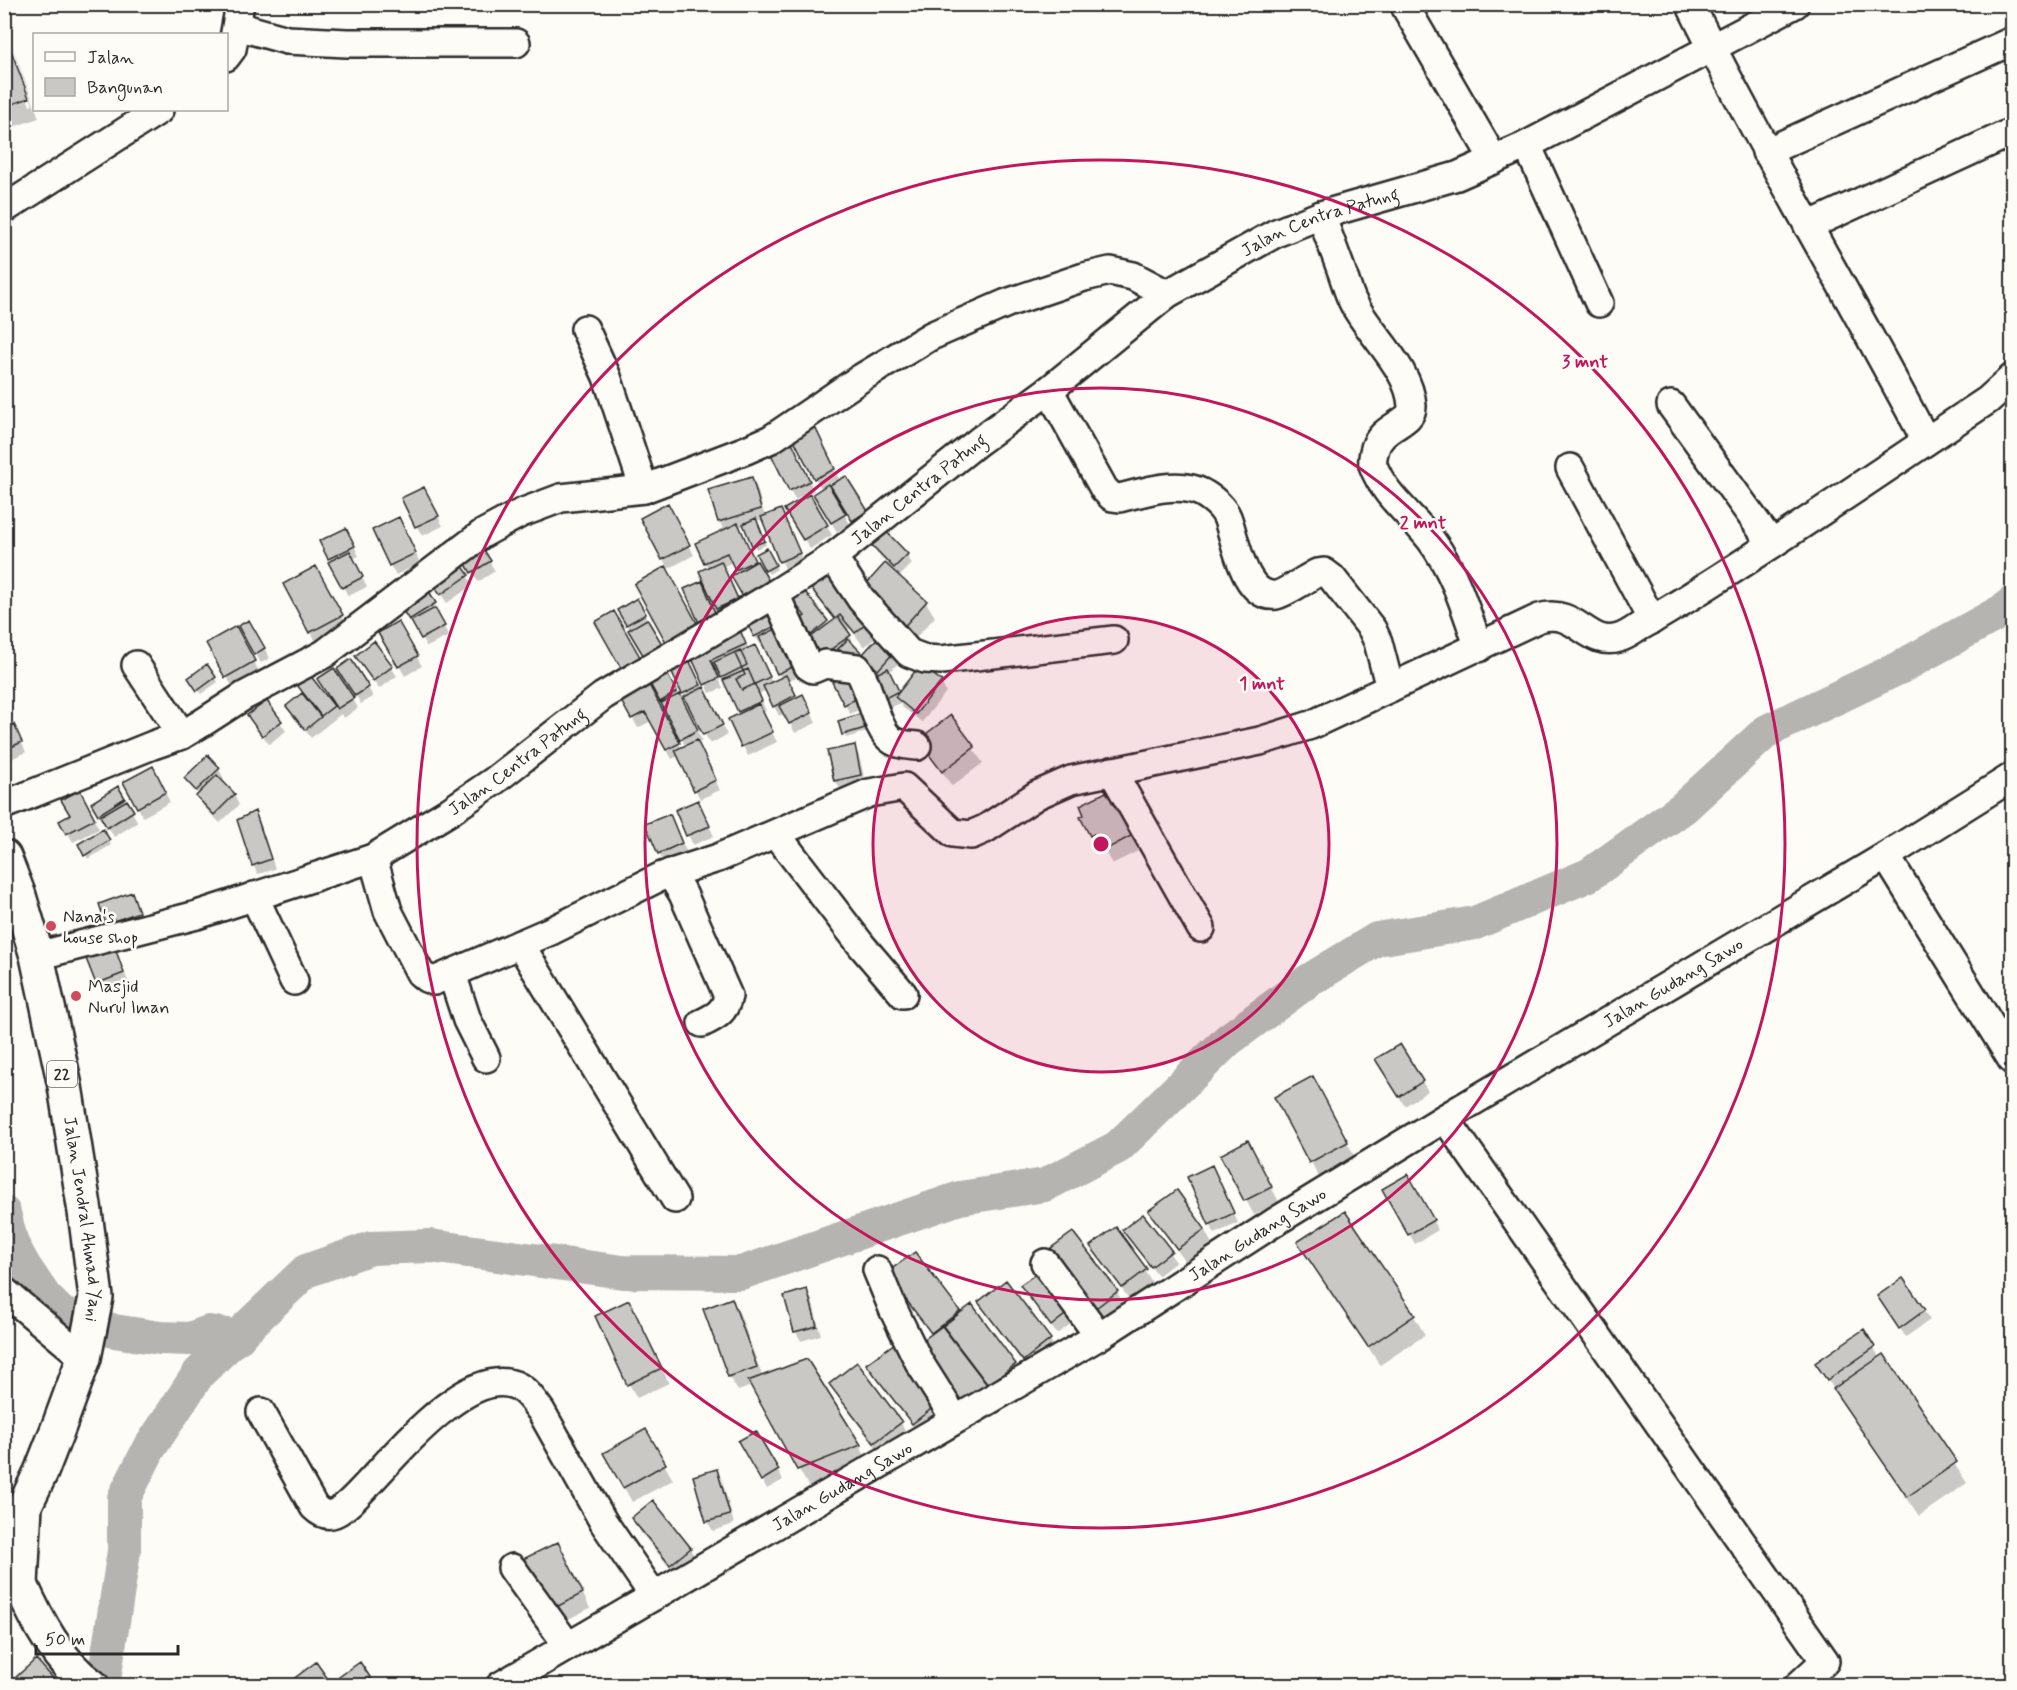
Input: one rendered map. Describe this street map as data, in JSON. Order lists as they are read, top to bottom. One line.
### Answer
{"streets":{"main road":["22","Jalan Jendral Ahmad Yani"],"street":["Jalan Centra Patung","Jalan Gudang Sawo"]},"crossings":[["Jalan Centra Patung","Jalan Jendral Ahmad Yani"],["22","Jalan Jendral Ahmad Yani"]],"places":["Nana's house shop","Masjid Nurul Iman"],"legend":["Jalan","Bangunan"],"scale_bar":"50 m","rings":["3 mnt","2 mnt","1 mnt"]}
